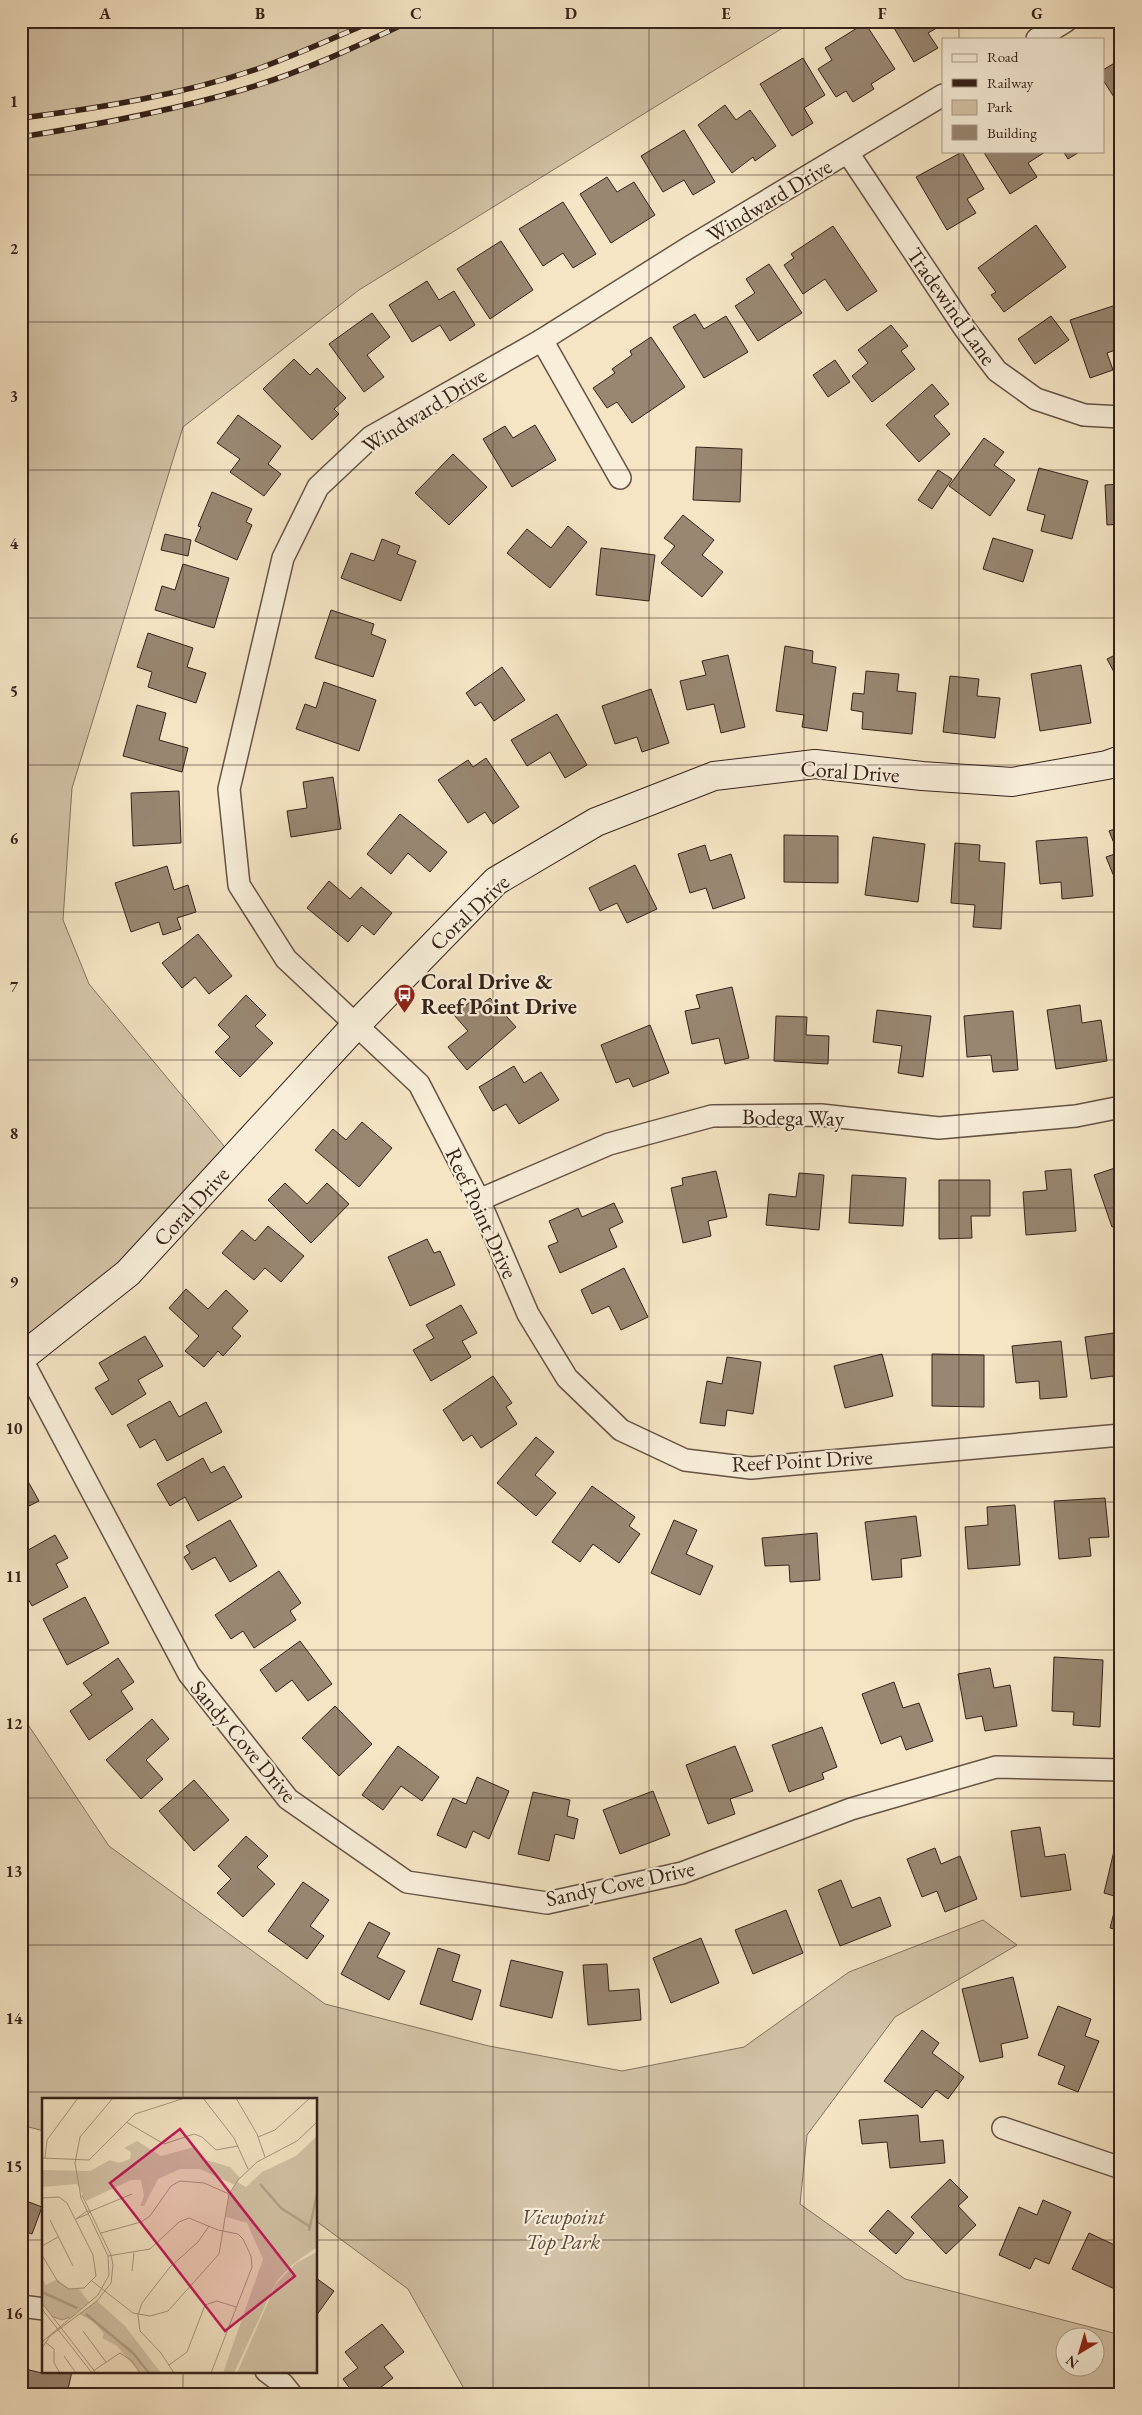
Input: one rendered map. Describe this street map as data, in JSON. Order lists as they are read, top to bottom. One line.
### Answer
{"streets":{"street":["Windward Drive","Tradewind Lane","Coral Drive","Bodega Way","Reef Point Drive","Sandy Cove Drive"]},"crossings":[["Windward Drive","Tradewind Lane"],["Windward Drive","Coral Drive"],["Windward Drive","Reef Point Drive"],["Coral Drive","Reef Point Drive"],["Coral Drive","Sandy Cove Drive"],["Bodega Way","Reef Point Drive"]],"parks":["Viewpoint Top Park"],"places":{"bus stop":["Coral Drive & Reef Point Drive"]},"legend":["Road","Railway","Park","Building"],"north":"bottom left","grid":{"columns":["A","B","C","D","E","F","G"],"rows":["1","2","3","4","5","6","7","8","9","10","11","12","13","14","15","16"]}}
